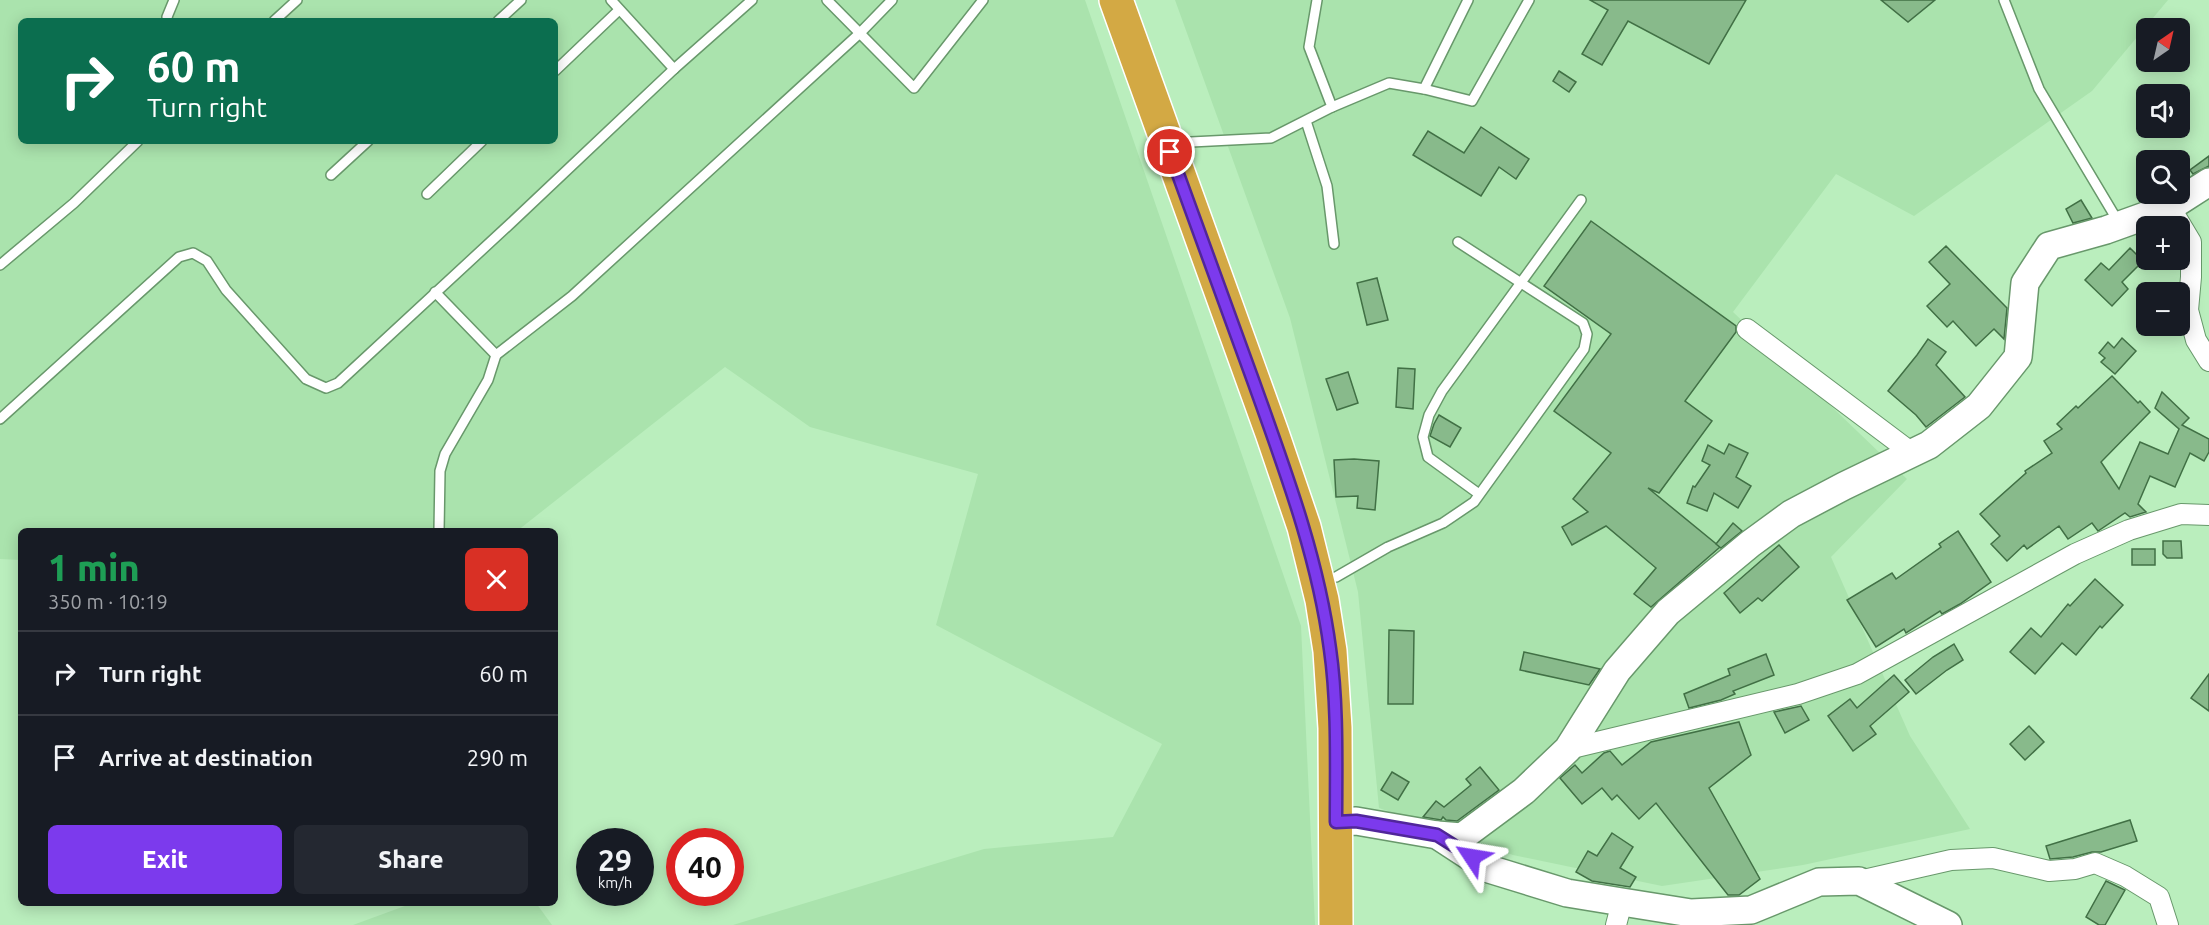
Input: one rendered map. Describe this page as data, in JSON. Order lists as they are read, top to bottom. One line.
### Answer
{"north":"top right","page":{"map_buttons":["+","−"],"turn":["60 m","Turn right"],"heading":["1 min","350 m · 10:19"],"list":[{"name":"Turn right","value":"60 m"},{"name":"Arrive at destination","value":"290 m"}],"buttons":["Exit","Share"],"speed":"29 km/h","limit":"40"}}
